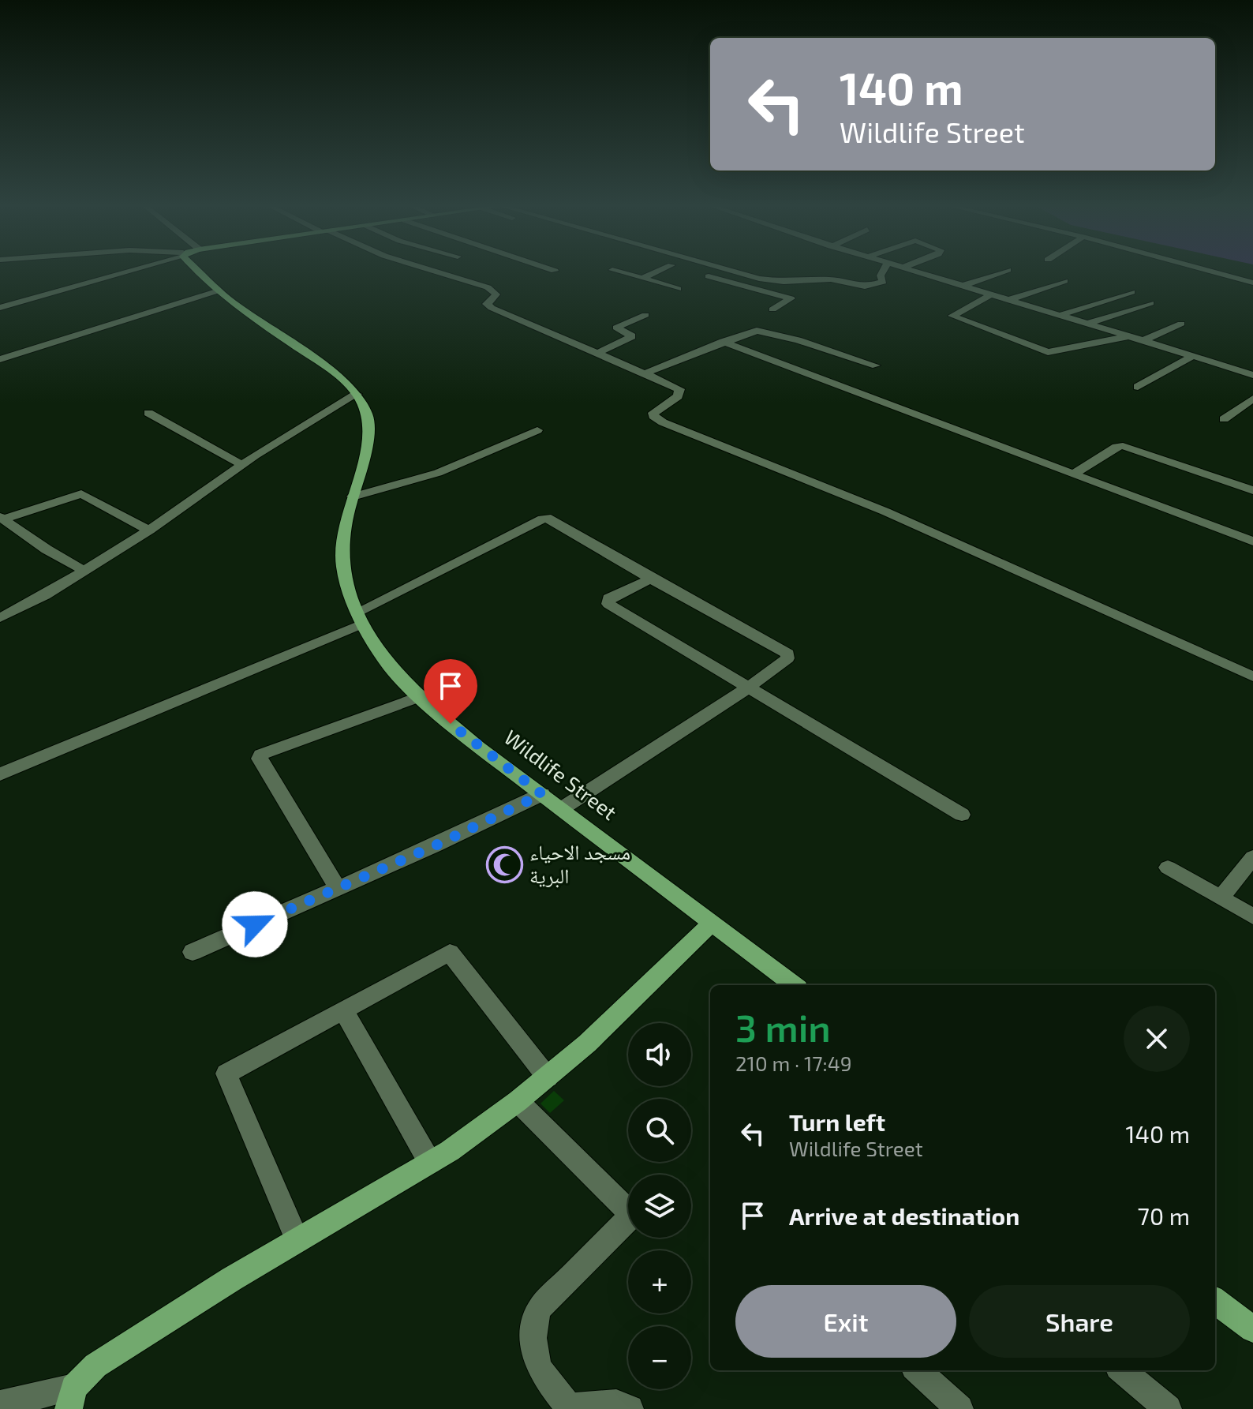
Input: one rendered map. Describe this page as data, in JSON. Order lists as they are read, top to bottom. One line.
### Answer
{"streets":{"main road":["Wildlife Street"]},"places":{"mosque":["مسجد الاحياء البرية"]},"page":{"turn":["140 m","Wildlife Street"],"heading":["3 min","210 m · 17:49"],"map_buttons":["+","−"],"list":[{"name":"Turn left","note":"Wildlife Street","value":"140 m"},{"name":"Arrive at destination","value":"70 m"}],"buttons":["Exit","Share"]}}
